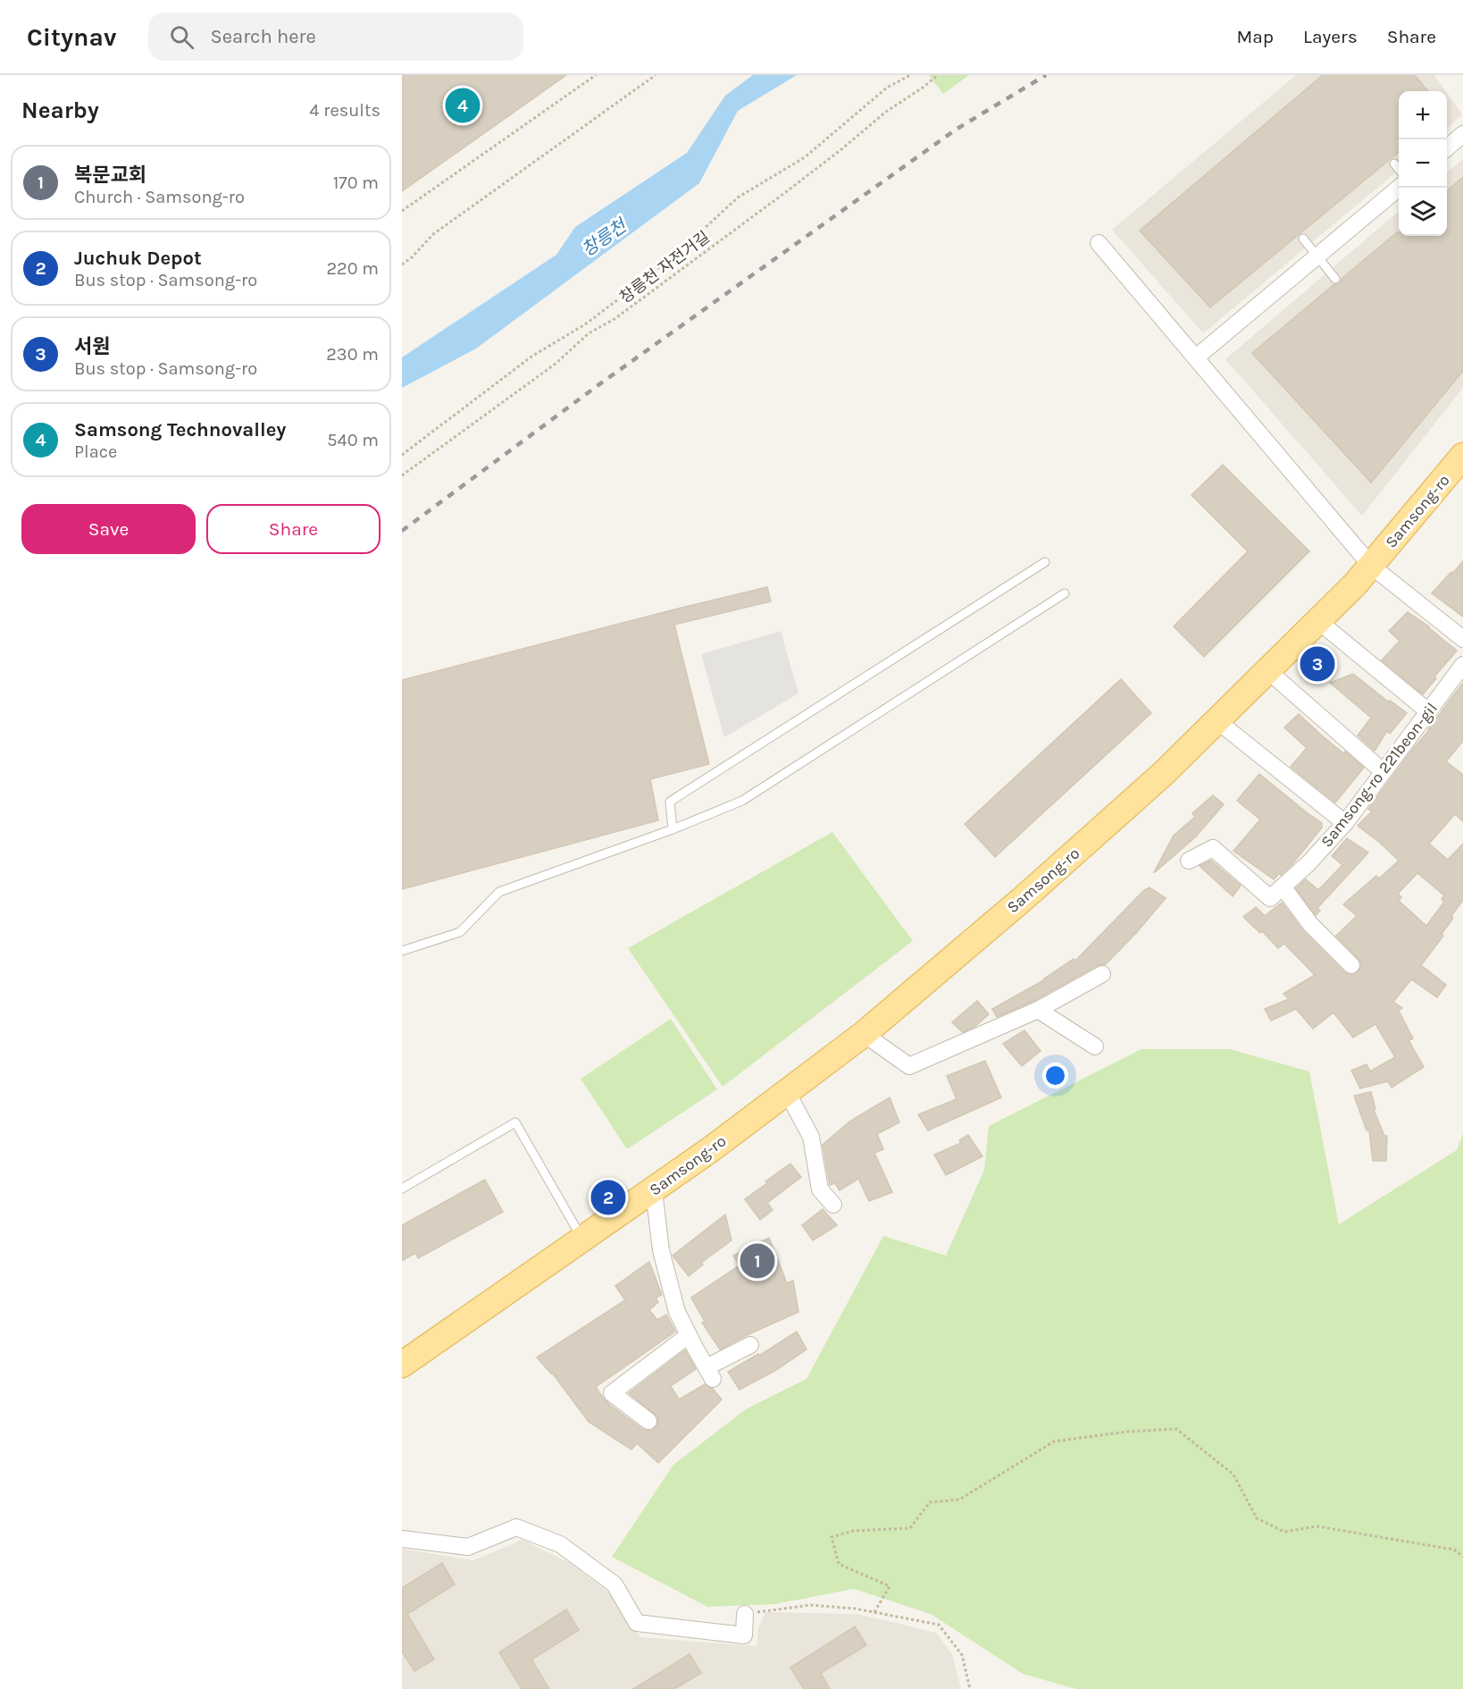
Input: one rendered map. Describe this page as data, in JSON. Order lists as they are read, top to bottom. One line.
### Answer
{"streets":{"main road":["Samsong-ro"],"street":["Samsong-ro 221beon-gil"],"path":["창릉천 자전거길"]},"water":["창릉천"],"page":{"header":"Citynav","search":"Search here","nav":["Map","Layers","Share"],"heading":["Nearby","4 results"],"pins":["4","3","2","1"],"map_buttons":["+","−"],"list":[{"mark":"1","name":"복문교회","note":"Church · Samsong-ro","value":"170 m"},{"mark":"2","name":"Juchuk Depot","note":"Bus stop · Samsong-ro","value":"220 m"},{"mark":"3","name":"서원","note":"Bus stop · Samsong-ro","value":"230 m"},{"mark":"4","name":"Samsong Technovalley","note":"Place","value":"540 m"}],"buttons":["Save","Share"]}}
